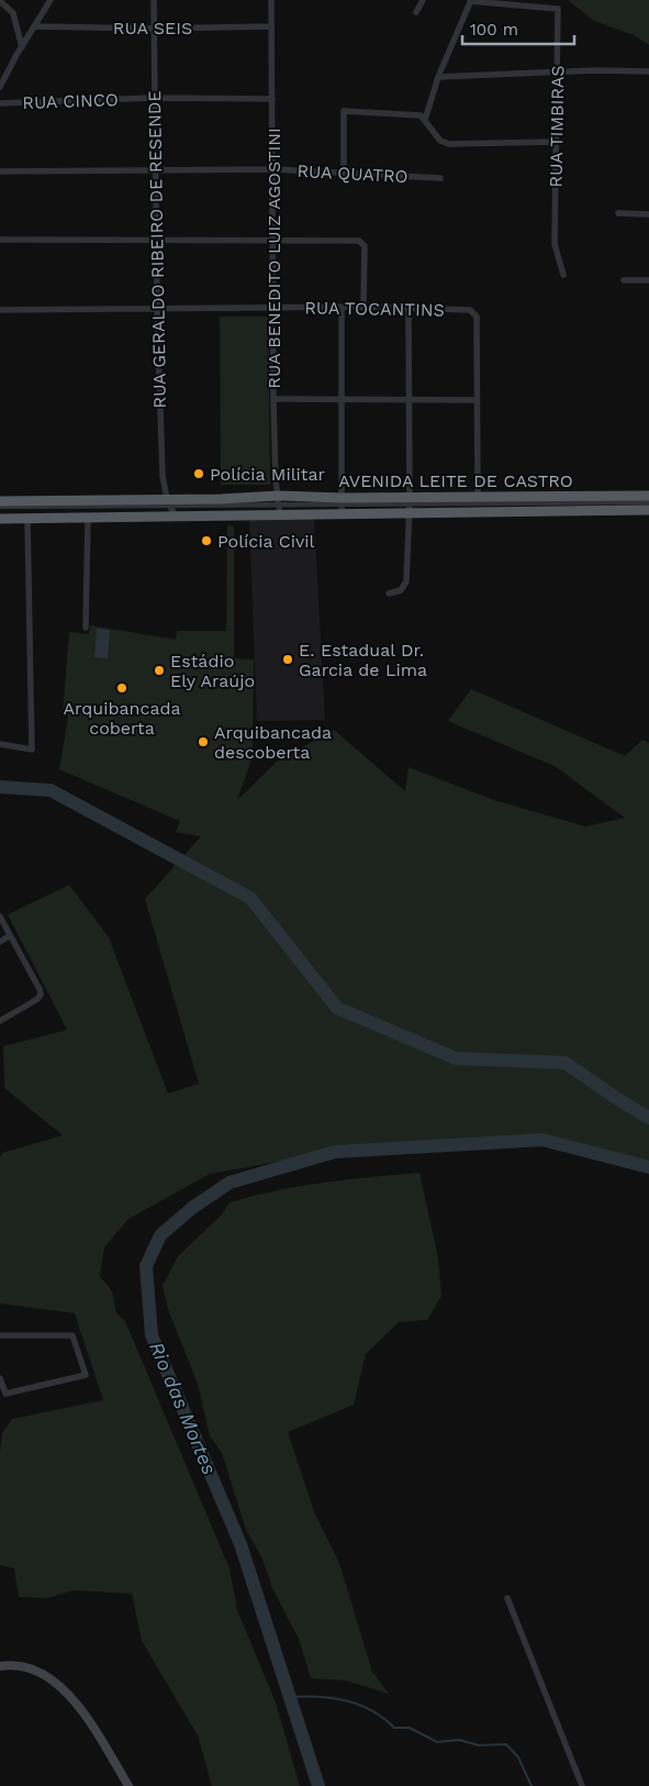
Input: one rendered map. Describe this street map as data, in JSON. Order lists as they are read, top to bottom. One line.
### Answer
{"streets":{"highway":["AVENIDA LEITE DE CASTRO"],"street":["RUA SEIS","RUA CINCO","RUA TIMBIRAS","RUA QUATRO","RUA GERALDO RIBEIRO DE RESENDE","RUA BENEDITO LUIZ AGOSTINI","RUA TOCANTINS"]},"crossings":[["RUA SEIS","RUA GERALDO RIBEIRO DE RESENDE"],["RUA SEIS","RUA BENEDITO LUIZ AGOSTINI"],["RUA CINCO","RUA GERALDO RIBEIRO DE RESENDE"],["RUA CINCO","RUA BENEDITO LUIZ AGOSTINI"],["RUA QUATRO","RUA GERALDO RIBEIRO DE RESENDE"],["RUA QUATRO","RUA BENEDITO LUIZ AGOSTINI"],["RUA GERALDO RIBEIRO DE RESENDE","RUA TOCANTINS"],["RUA GERALDO RIBEIRO DE RESENDE","AVENIDA LEITE DE CASTRO"],["RUA BENEDITO LUIZ AGOSTINI","RUA TOCANTINS"],["RUA BENEDITO LUIZ AGOSTINI","AVENIDA LEITE DE CASTRO"]],"water":["Rio das Mortes"],"places":["Polícia Militar","Polícia Civil","E. Estadual Dr. Garcia de Lima","Estádio Ely Araújo","Arquibancada coberta","Arquibancada descoberta"],"scale_bar":"100 m"}
